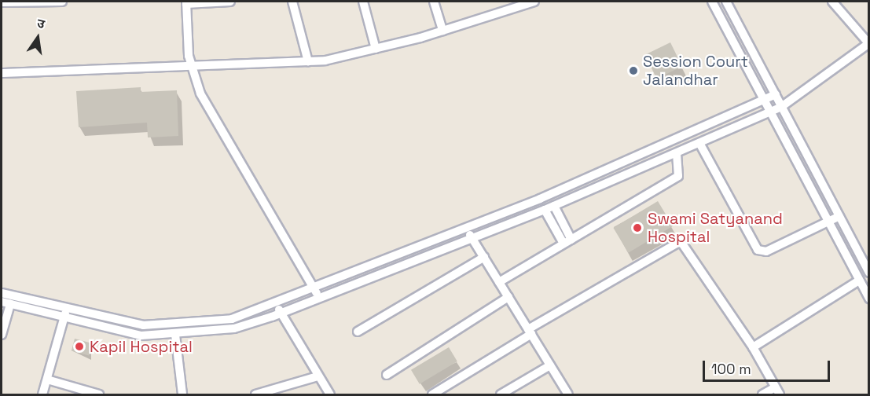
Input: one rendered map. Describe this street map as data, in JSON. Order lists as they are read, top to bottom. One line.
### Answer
{"places":["Session Court Jalandhar","Swami Satyanand Hospital","Kapil Hospital"],"scale_bar":"100 m","north":"top"}
